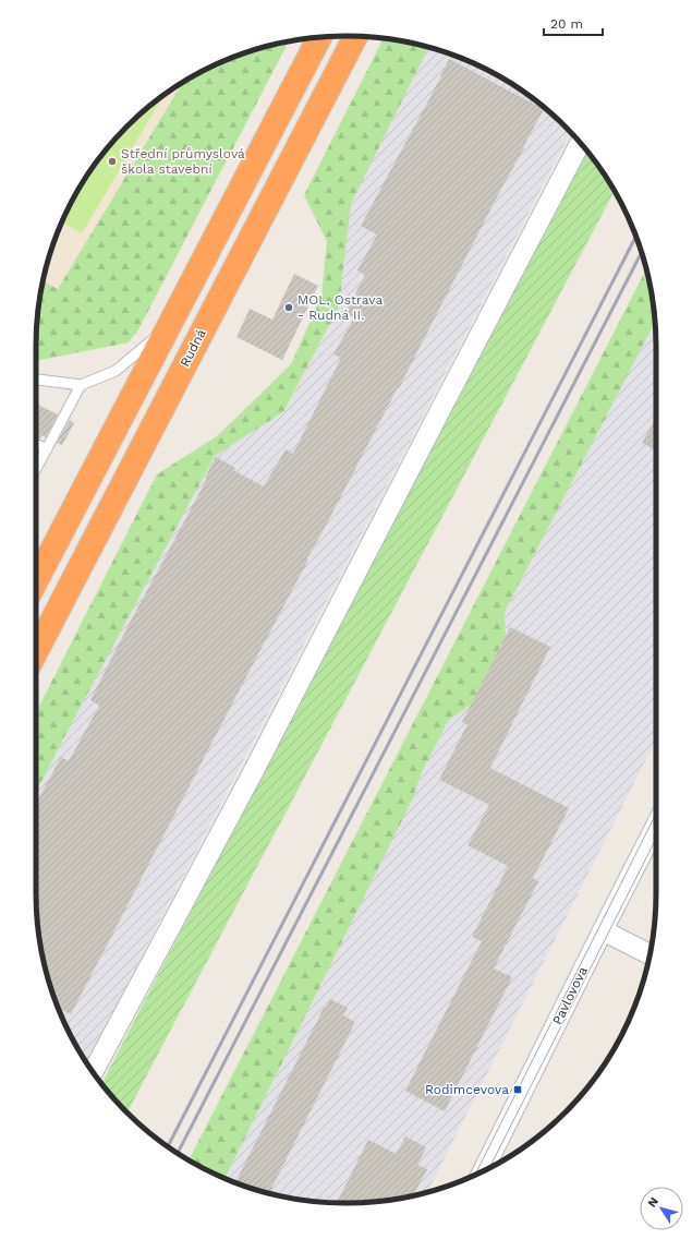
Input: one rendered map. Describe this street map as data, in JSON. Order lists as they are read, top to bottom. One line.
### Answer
{"streets":{"highway":["Rudná"],"street":["Pavlovova"]},"places":{"other":["Střední průmyslová škola stavební","MOL, Ostrava - Rudná II."],"transit":["Rodimcevova"]},"scale_bar":"20 m","north":"top left"}
